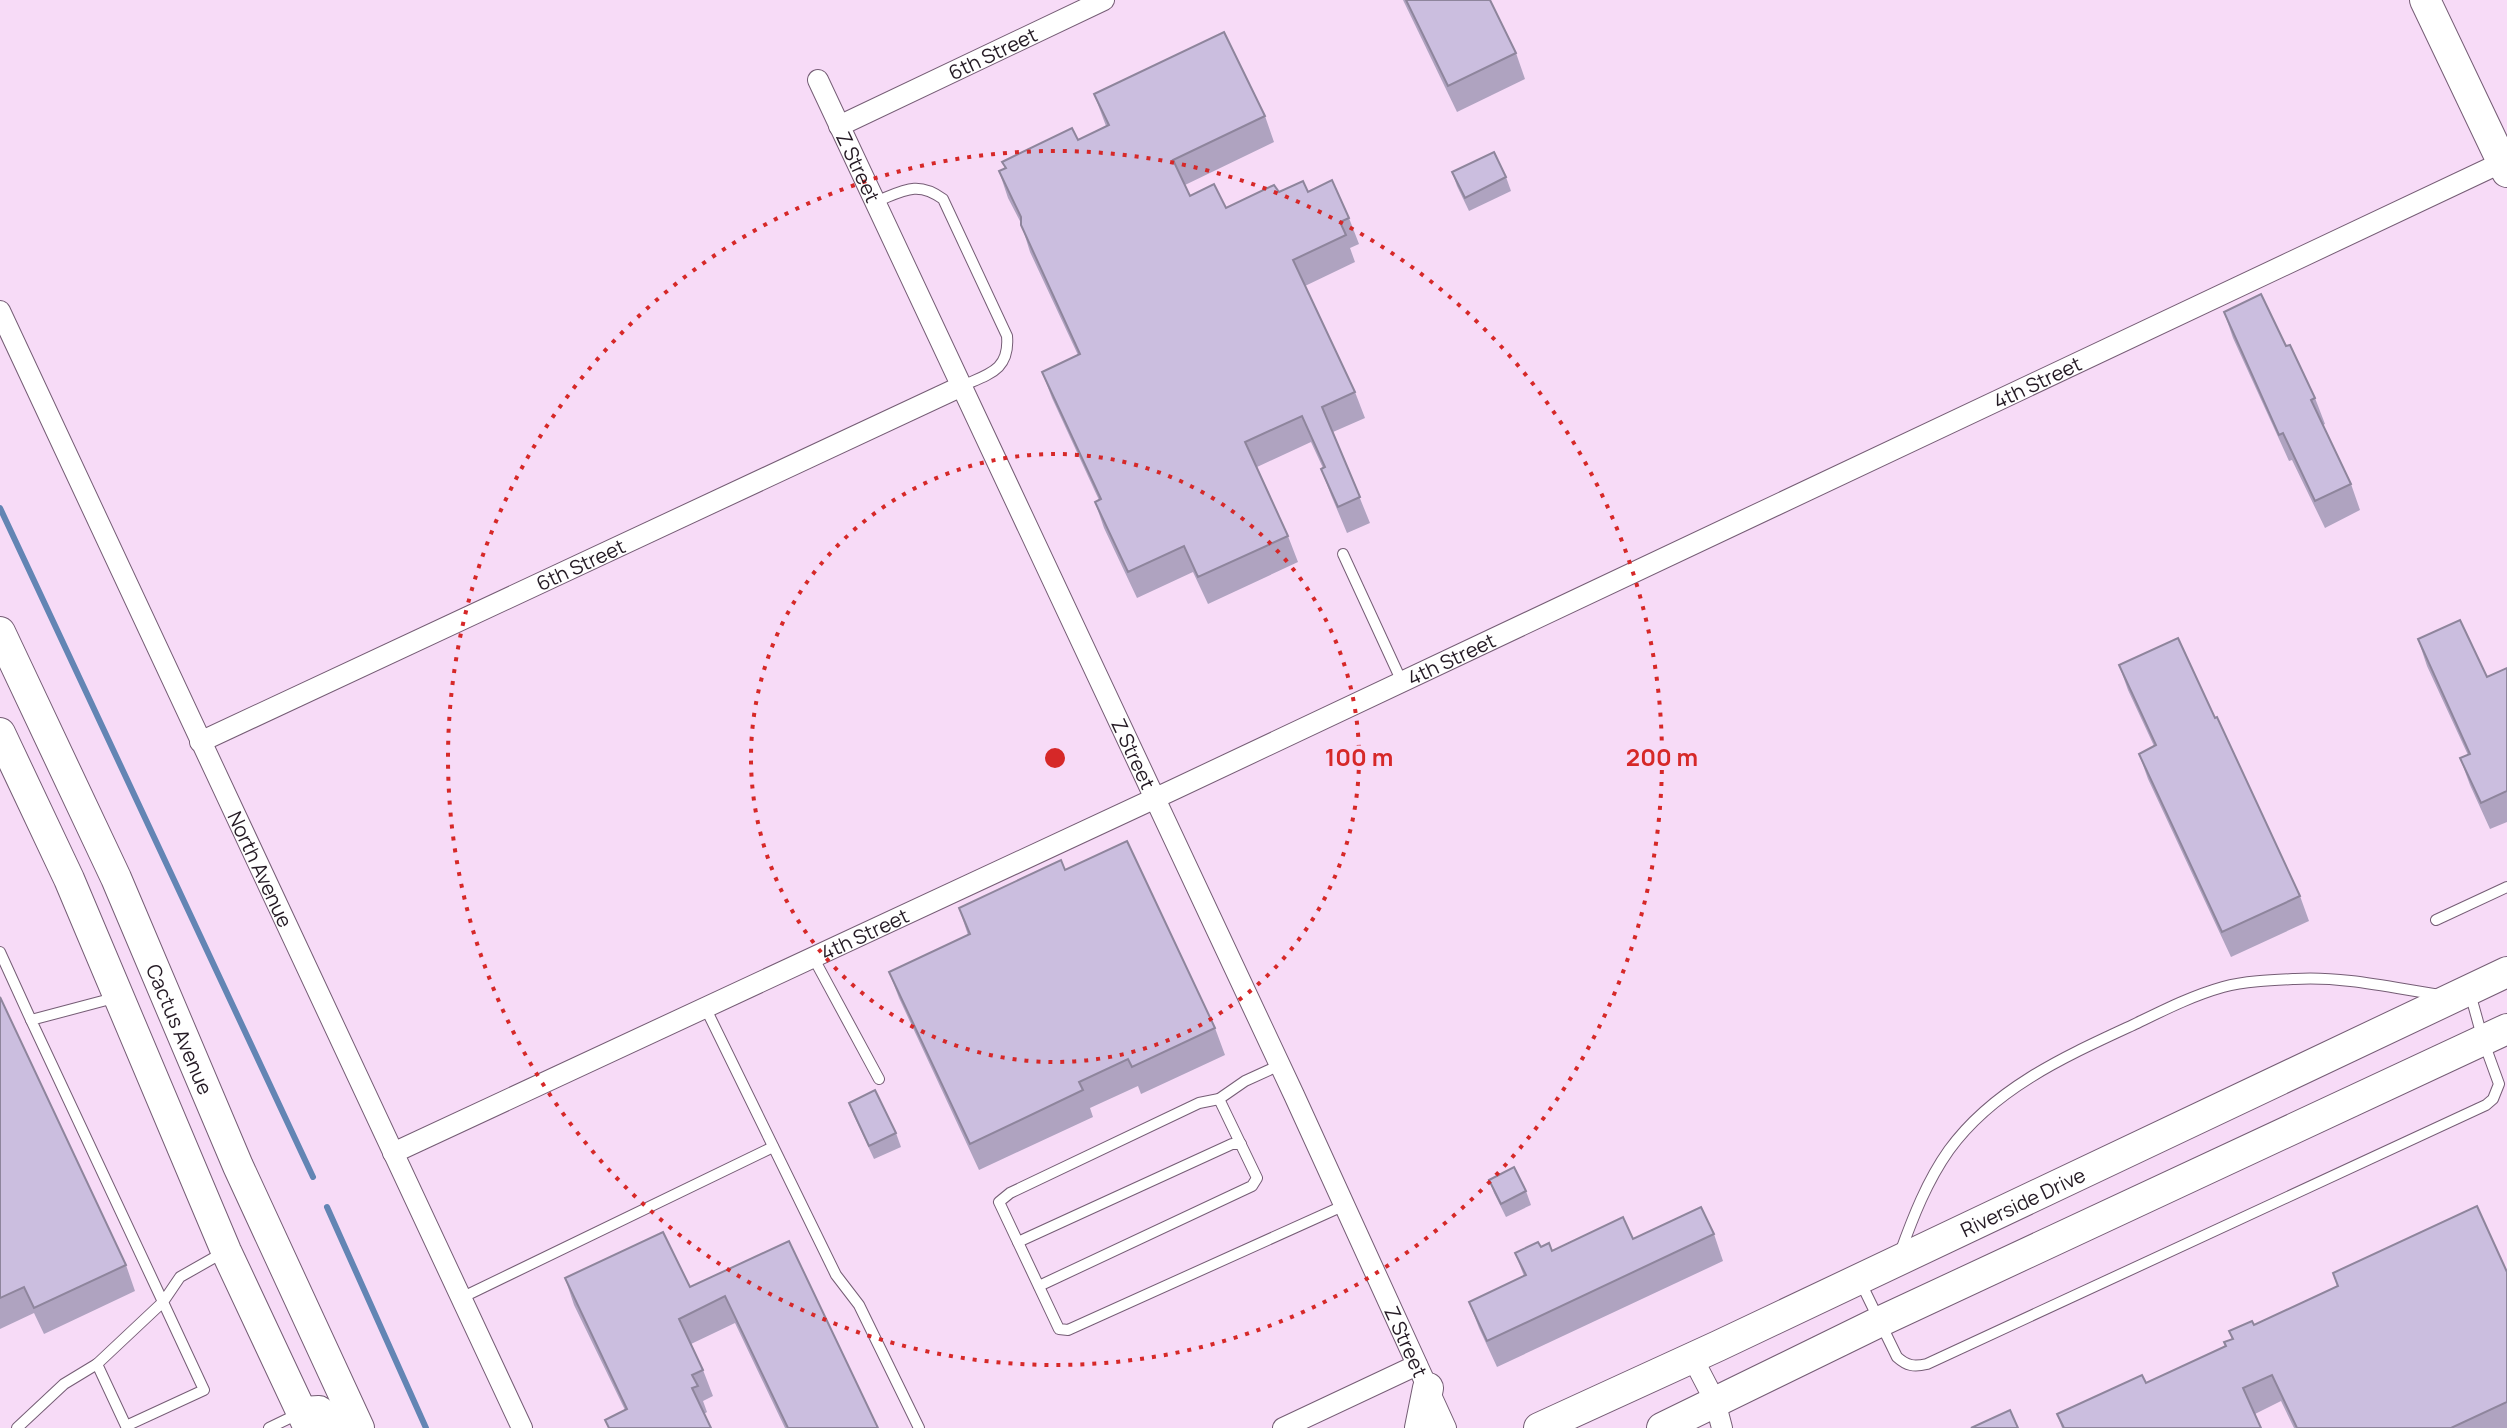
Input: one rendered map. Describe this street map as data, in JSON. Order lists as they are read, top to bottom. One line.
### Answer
{"streets":{"street":["6th Street","Z Street","4th Street","North Avenue","Cactus Avenue","Riverside Drive"]},"crossings":[["6th Street","Z Street"],["6th Street","North Avenue"],["Z Street","4th Street"],["4th Street","North Avenue"]],"rings":["100 m","200 m"]}
